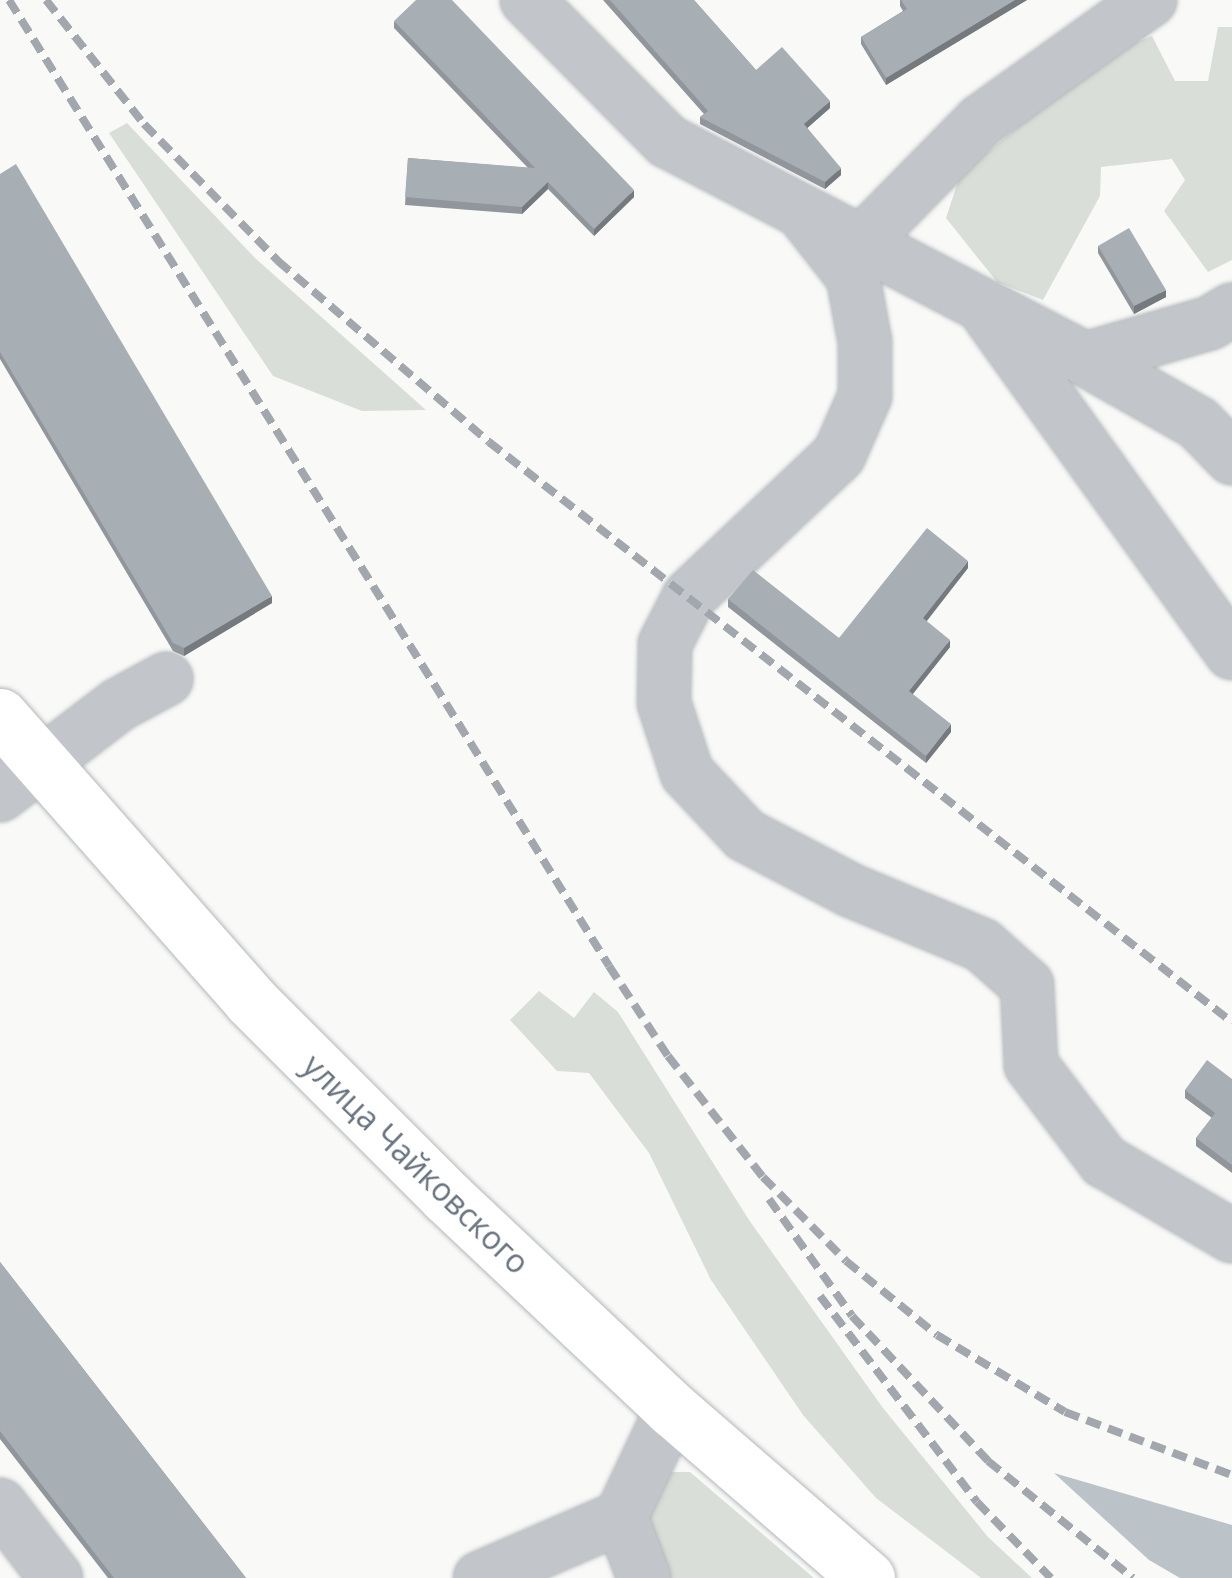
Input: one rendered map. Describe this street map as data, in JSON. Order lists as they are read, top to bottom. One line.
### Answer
{"streets":{"main road":["улица Чайковского"]}}
